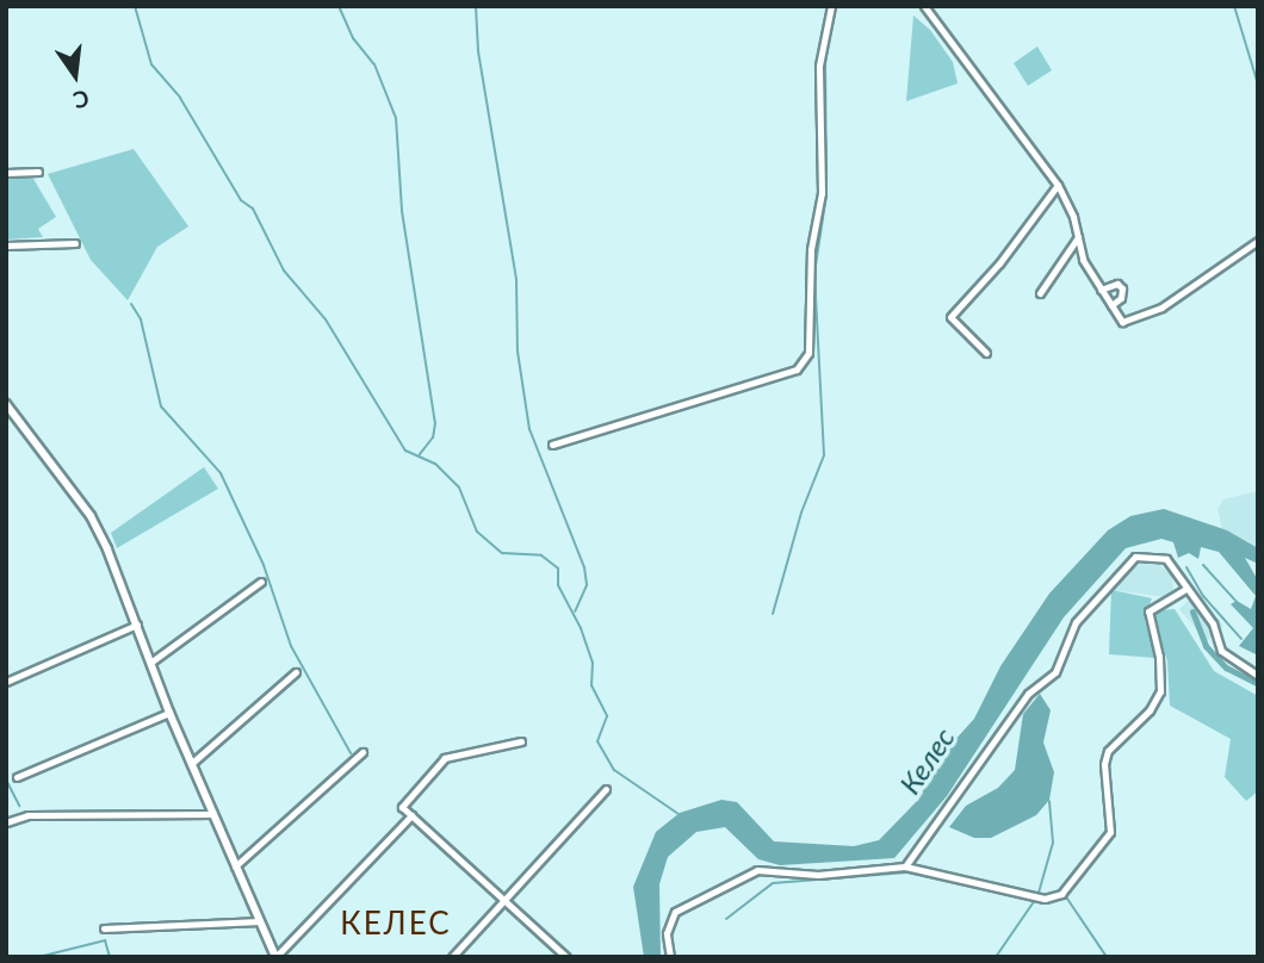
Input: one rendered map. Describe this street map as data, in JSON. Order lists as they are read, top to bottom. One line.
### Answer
{"districts":["КЕЛЕС"],"water":["Келес"],"north":"bottom"}
